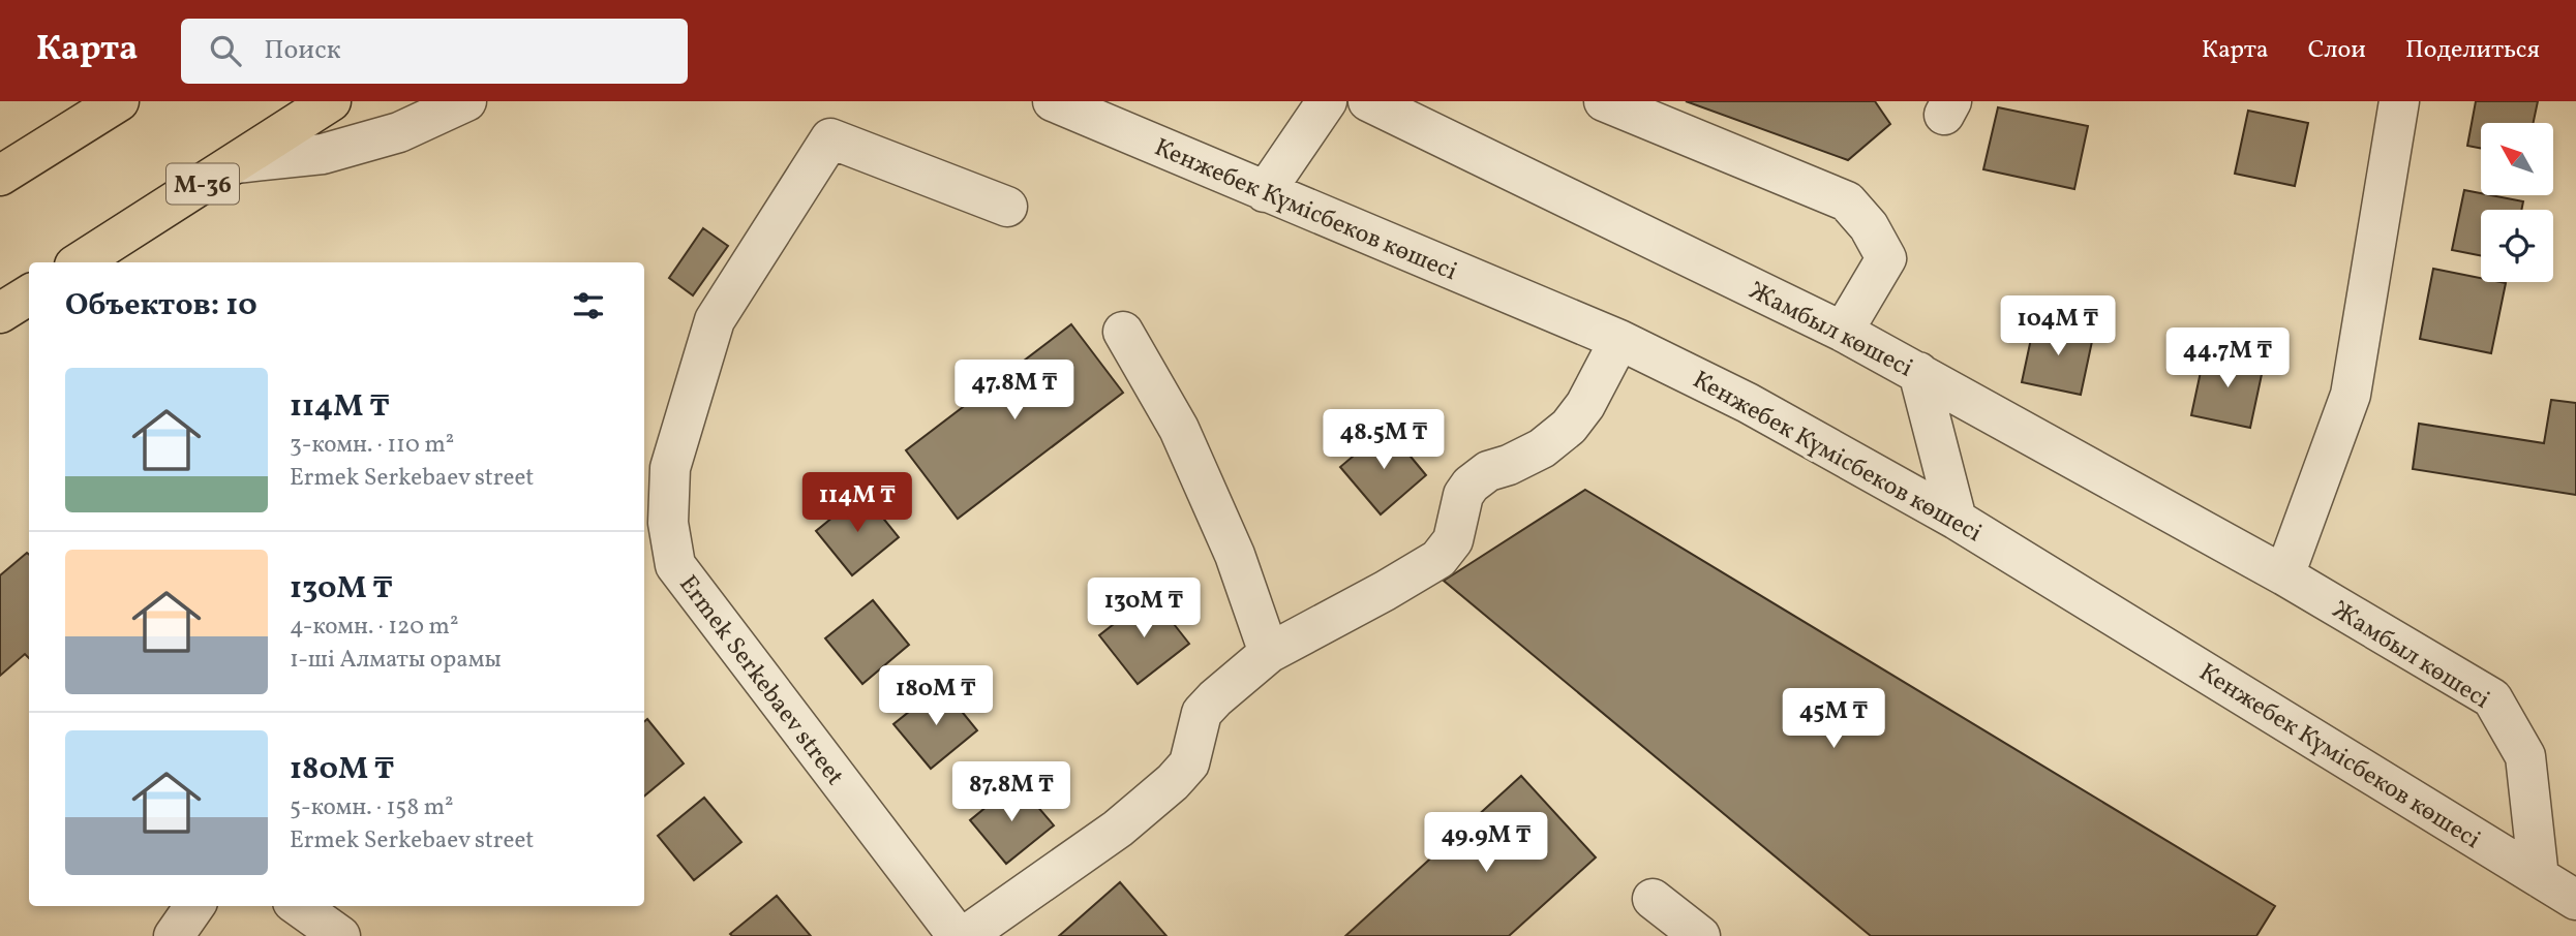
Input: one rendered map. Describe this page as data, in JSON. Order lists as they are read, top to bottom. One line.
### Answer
{"streets":{"main road":["M-36"],"street":["Кенжебек Күмісбеков көшесі","Жамбыл көшесі","Ermek Serkebaev street"]},"crossings":[["Кенжебек Күмісбеков көшесі","Жамбыл көшесі"]],"north":"top left","page":{"header":"Карта","search":"Поиск","nav":["Карта","Слои","Поделиться"],"heading":"Объектов: 10","price":["104M ₸","44.7M ₸","47.8M ₸","48.5M ₸","114M ₸","130M ₸","180M ₸","45M ₸","87.8M ₸","49.9M ₸"],"list":[{"name":"114M ₸","note":"3-комн. · 110 m² · Ermek Serkebaev street"},{"name":"130M ₸","note":"4-комн. · 120 m² · 1-ші Алматы орамы"},{"name":"180M ₸","note":"5-комн. · 158 m² · Ermek Serkebaev street"}]}}
